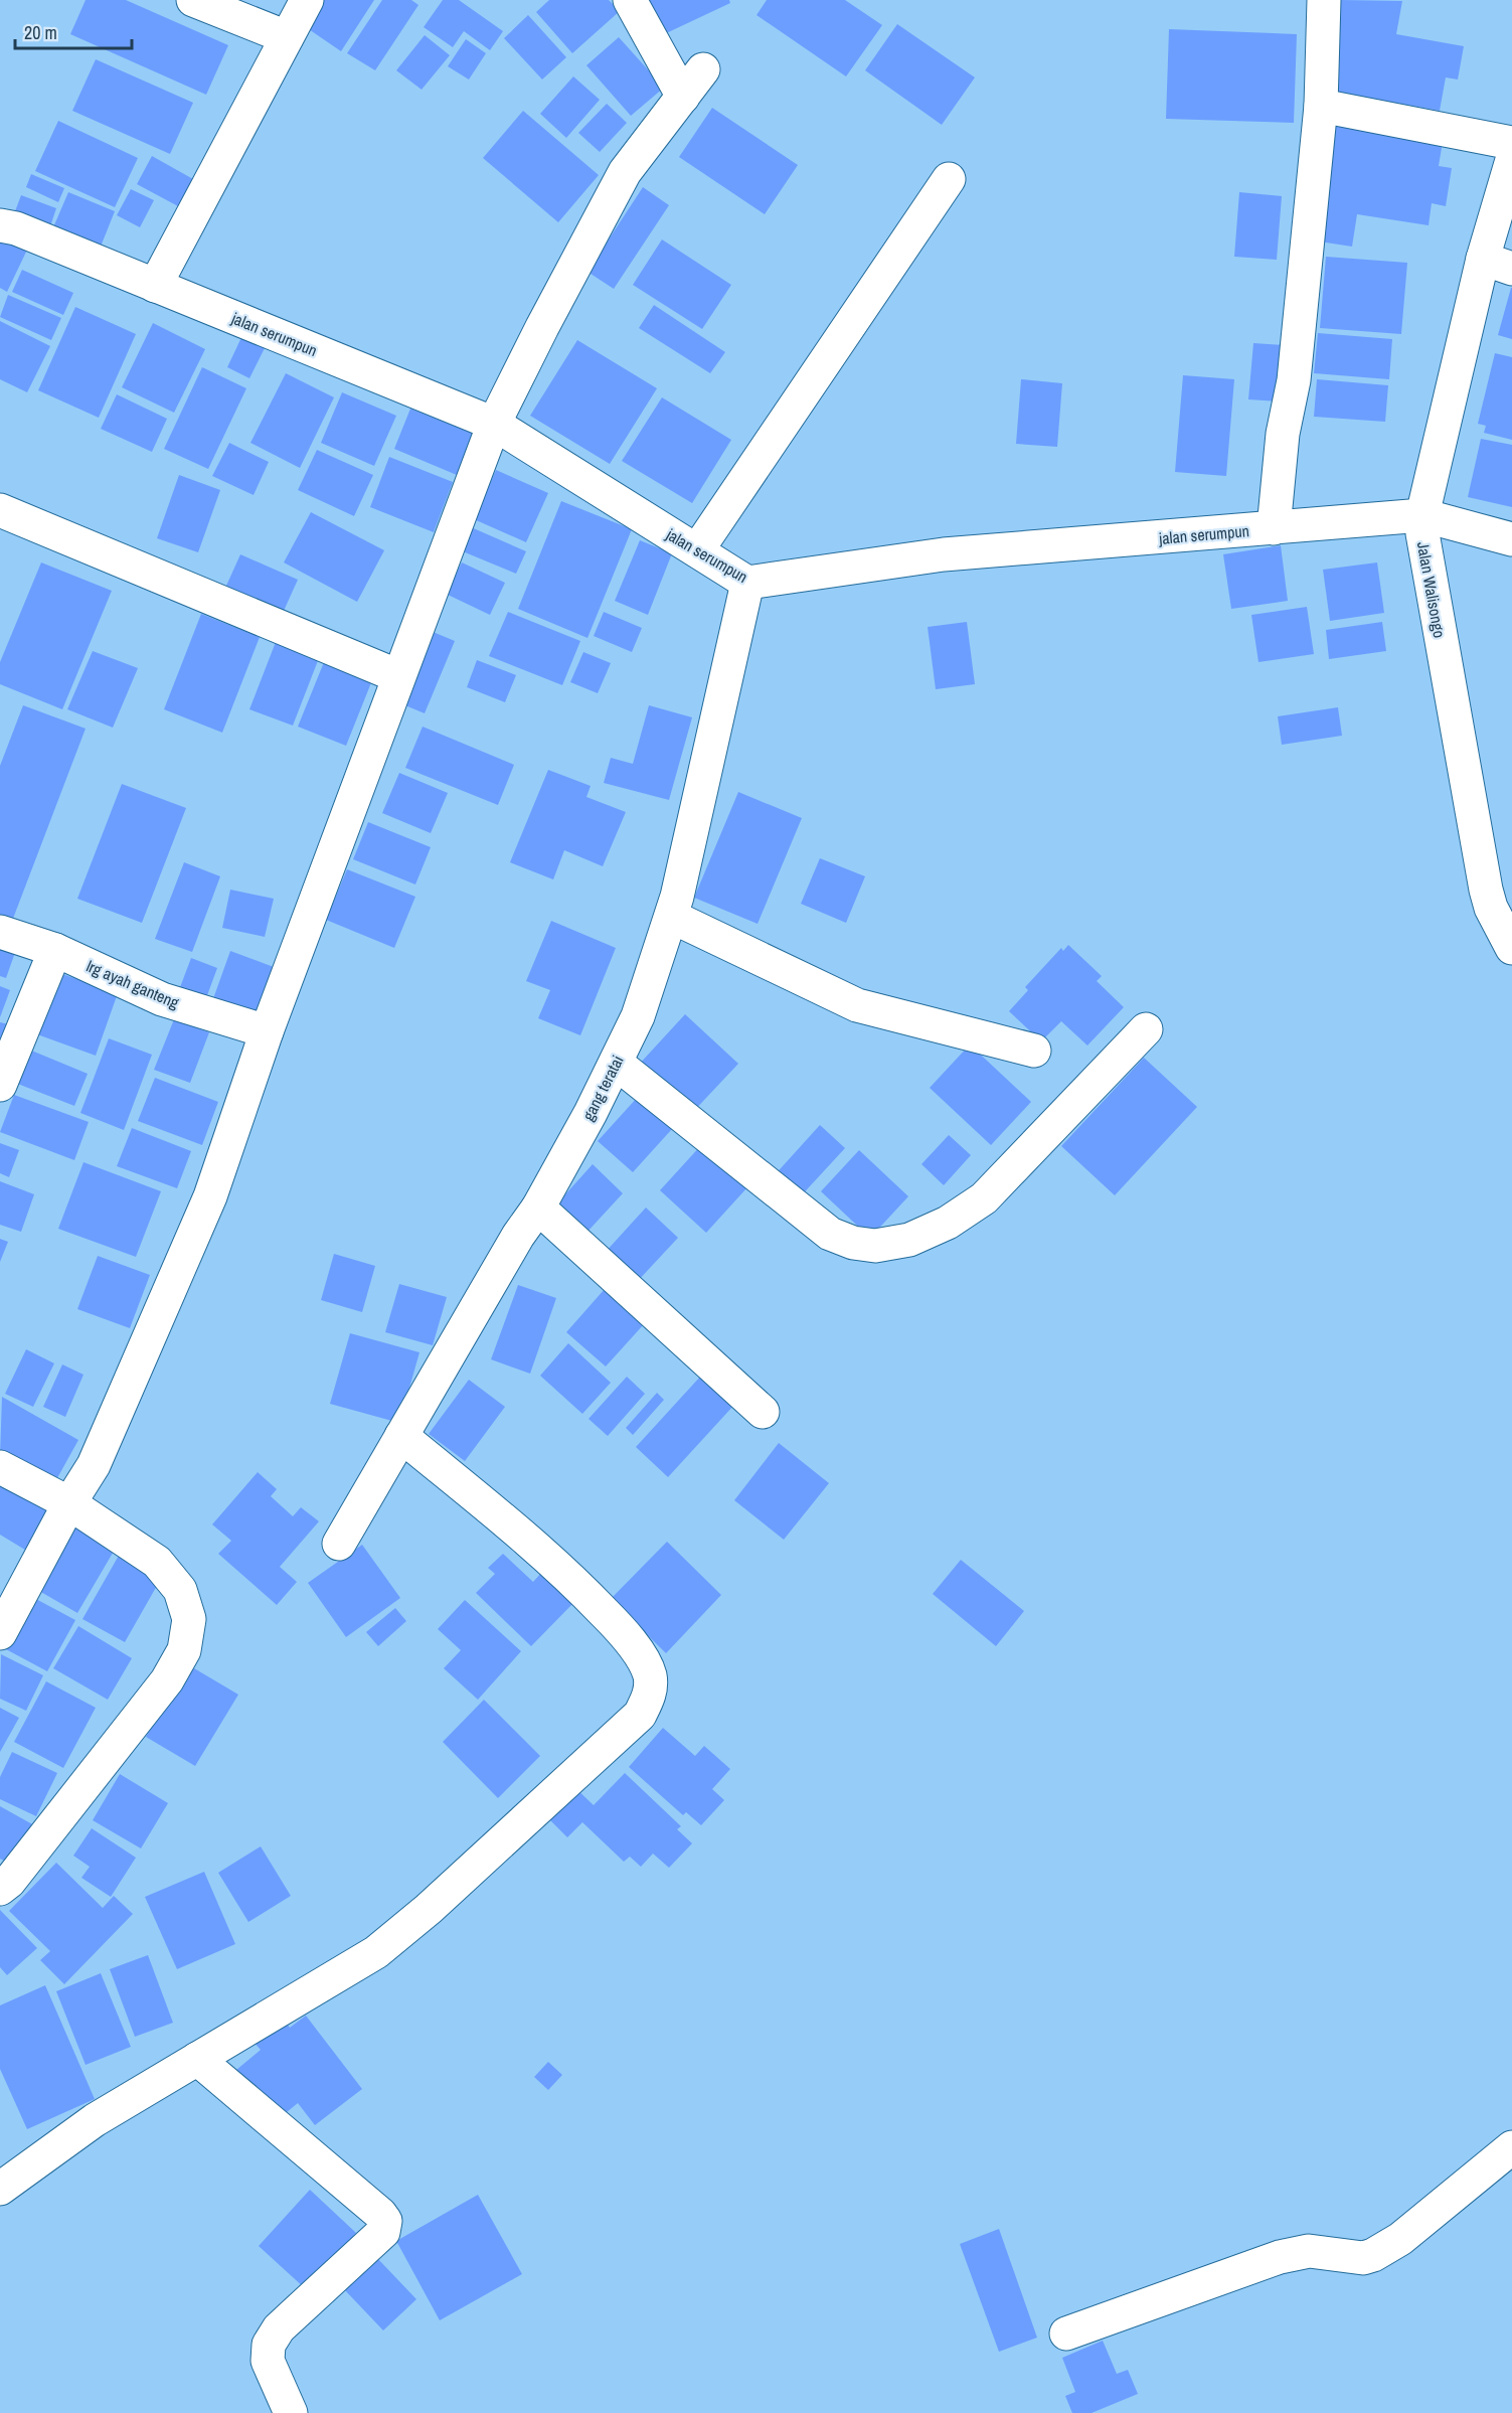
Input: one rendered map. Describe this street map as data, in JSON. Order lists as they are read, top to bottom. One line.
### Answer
{"streets":{"street":["jalan serumpun","Jalan Walisongo","lrg ayah ganteng","gang teratai"]},"crossings":[["jalan serumpun","Jalan Walisongo"],["jalan serumpun","gang teratai"]],"scale_bar":"20 m"}
